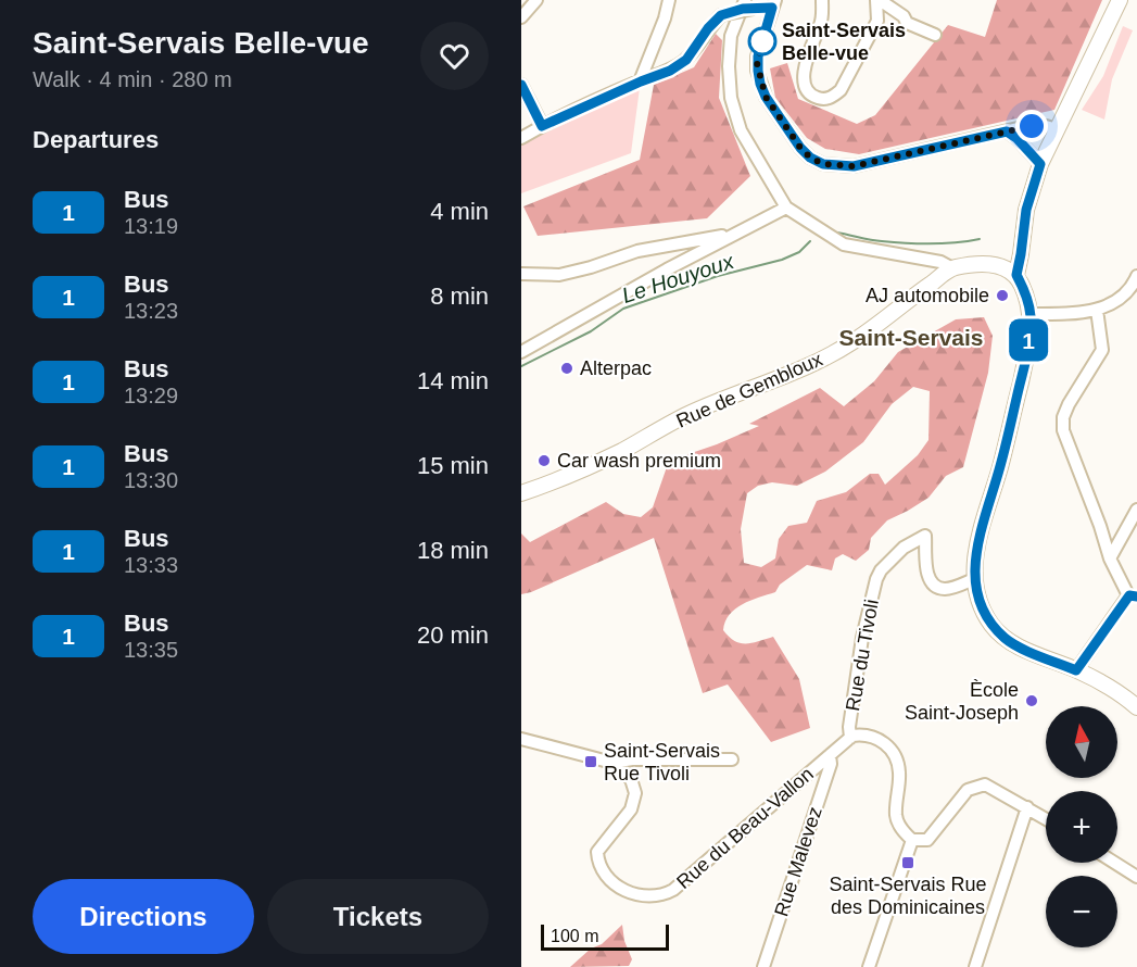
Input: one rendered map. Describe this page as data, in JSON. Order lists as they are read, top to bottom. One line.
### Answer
{"streets":{"main road":["Rue de Gembloux"],"street":["Rue du Tivoli","Rue du Beau-Vallon","Rue Malevez"]},"crossings":[["Rue du Tivoli","Rue du Beau-Vallon"],["Rue du Beau-Vallon","Rue Malevez"]],"districts":["Saint-Servais"],"water":["Le Houyoux"],"places":{"other":["Saint-Servais Belle-vue","AJ automobile","Alterpac","Car wash premium","Ècole Saint-Joseph"],"transit":["Saint-Servais Rue Tivoli","Saint-Servais Rue des Dominicaines"]},"lines":["bus line 1"],"scale_bar":"100 m","north":"top","page":{"heading":[["Saint-Servais Belle-vue","Walk · 4 min · 280 m"],"Departures"],"on_map":"1","list":[{"mark":"1","name":"Bus","note":"13:19","value":"4 min"},{"mark":"1","name":"Bus","note":"13:23","value":"8 min"},{"mark":"1","name":"Bus","note":"13:29","value":"14 min"},{"mark":"1","name":"Bus","note":"13:30","value":"15 min"},{"mark":"1","name":"Bus","note":"13:33","value":"18 min"},{"mark":"1","name":"Bus","note":"13:35","value":"20 min"}],"map_buttons":["+","−"],"buttons":["Directions","Tickets"],"scale":"100 m"}}
